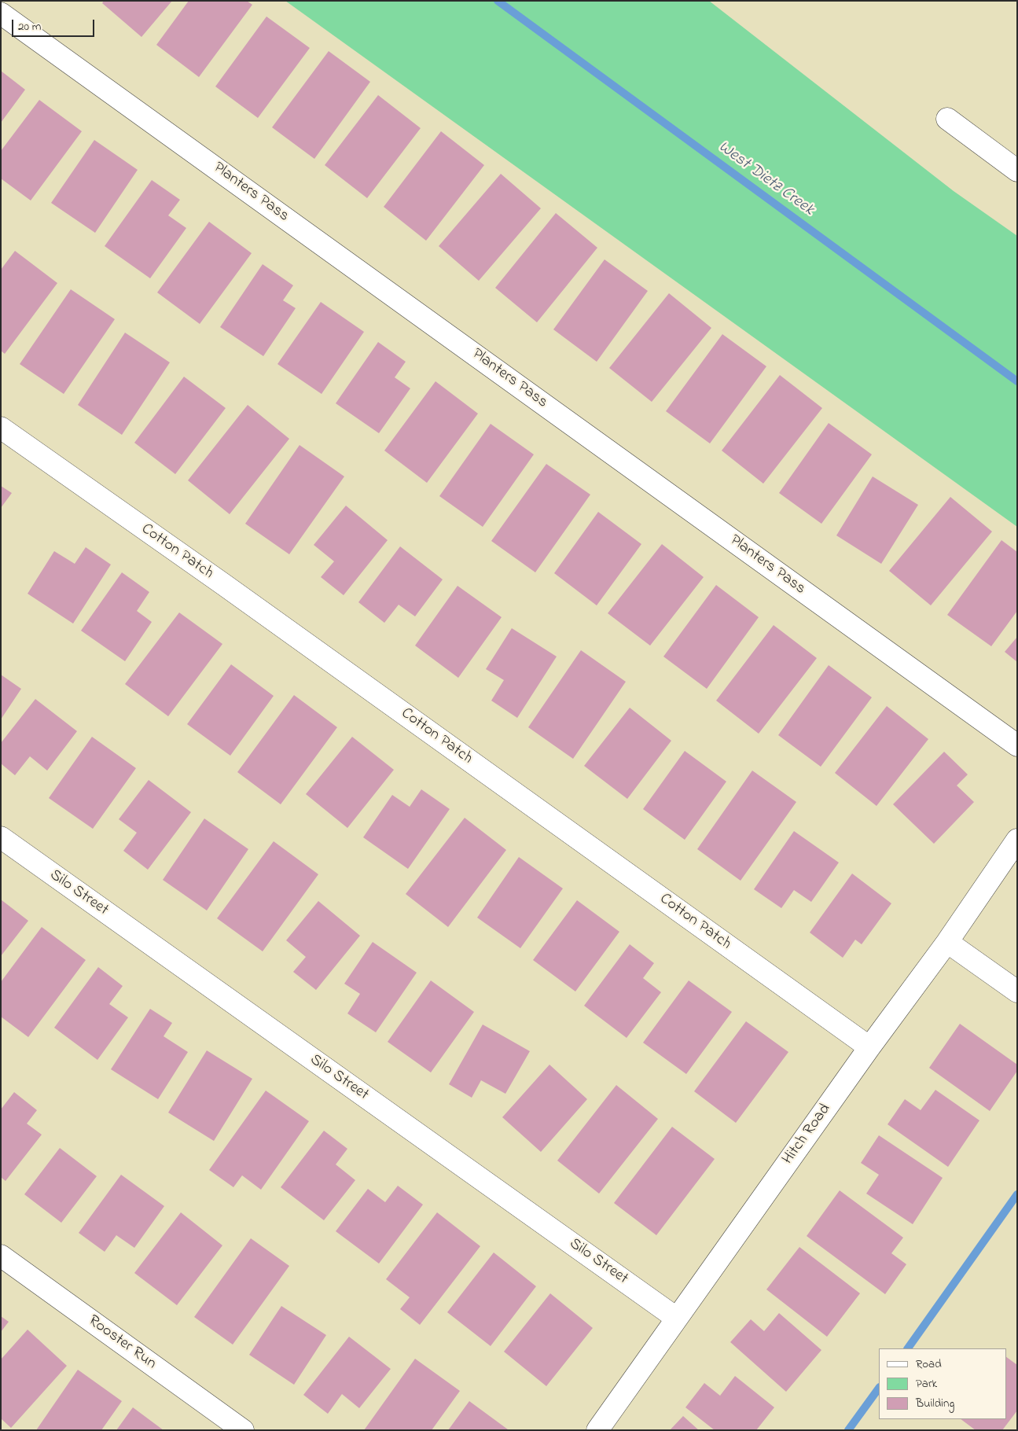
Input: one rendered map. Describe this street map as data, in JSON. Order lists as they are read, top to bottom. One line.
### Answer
{"streets":{"street":["Planters Pass","Cotton Patch","Silo Street","Hitch Road","Rooster Run"]},"crossings":[["Cotton Patch","Hitch Road"],["Silo Street","Hitch Road"]],"water":["West Dietz Creek"],"legend":["Road","Park","Building"],"scale_bar":"20 m"}
